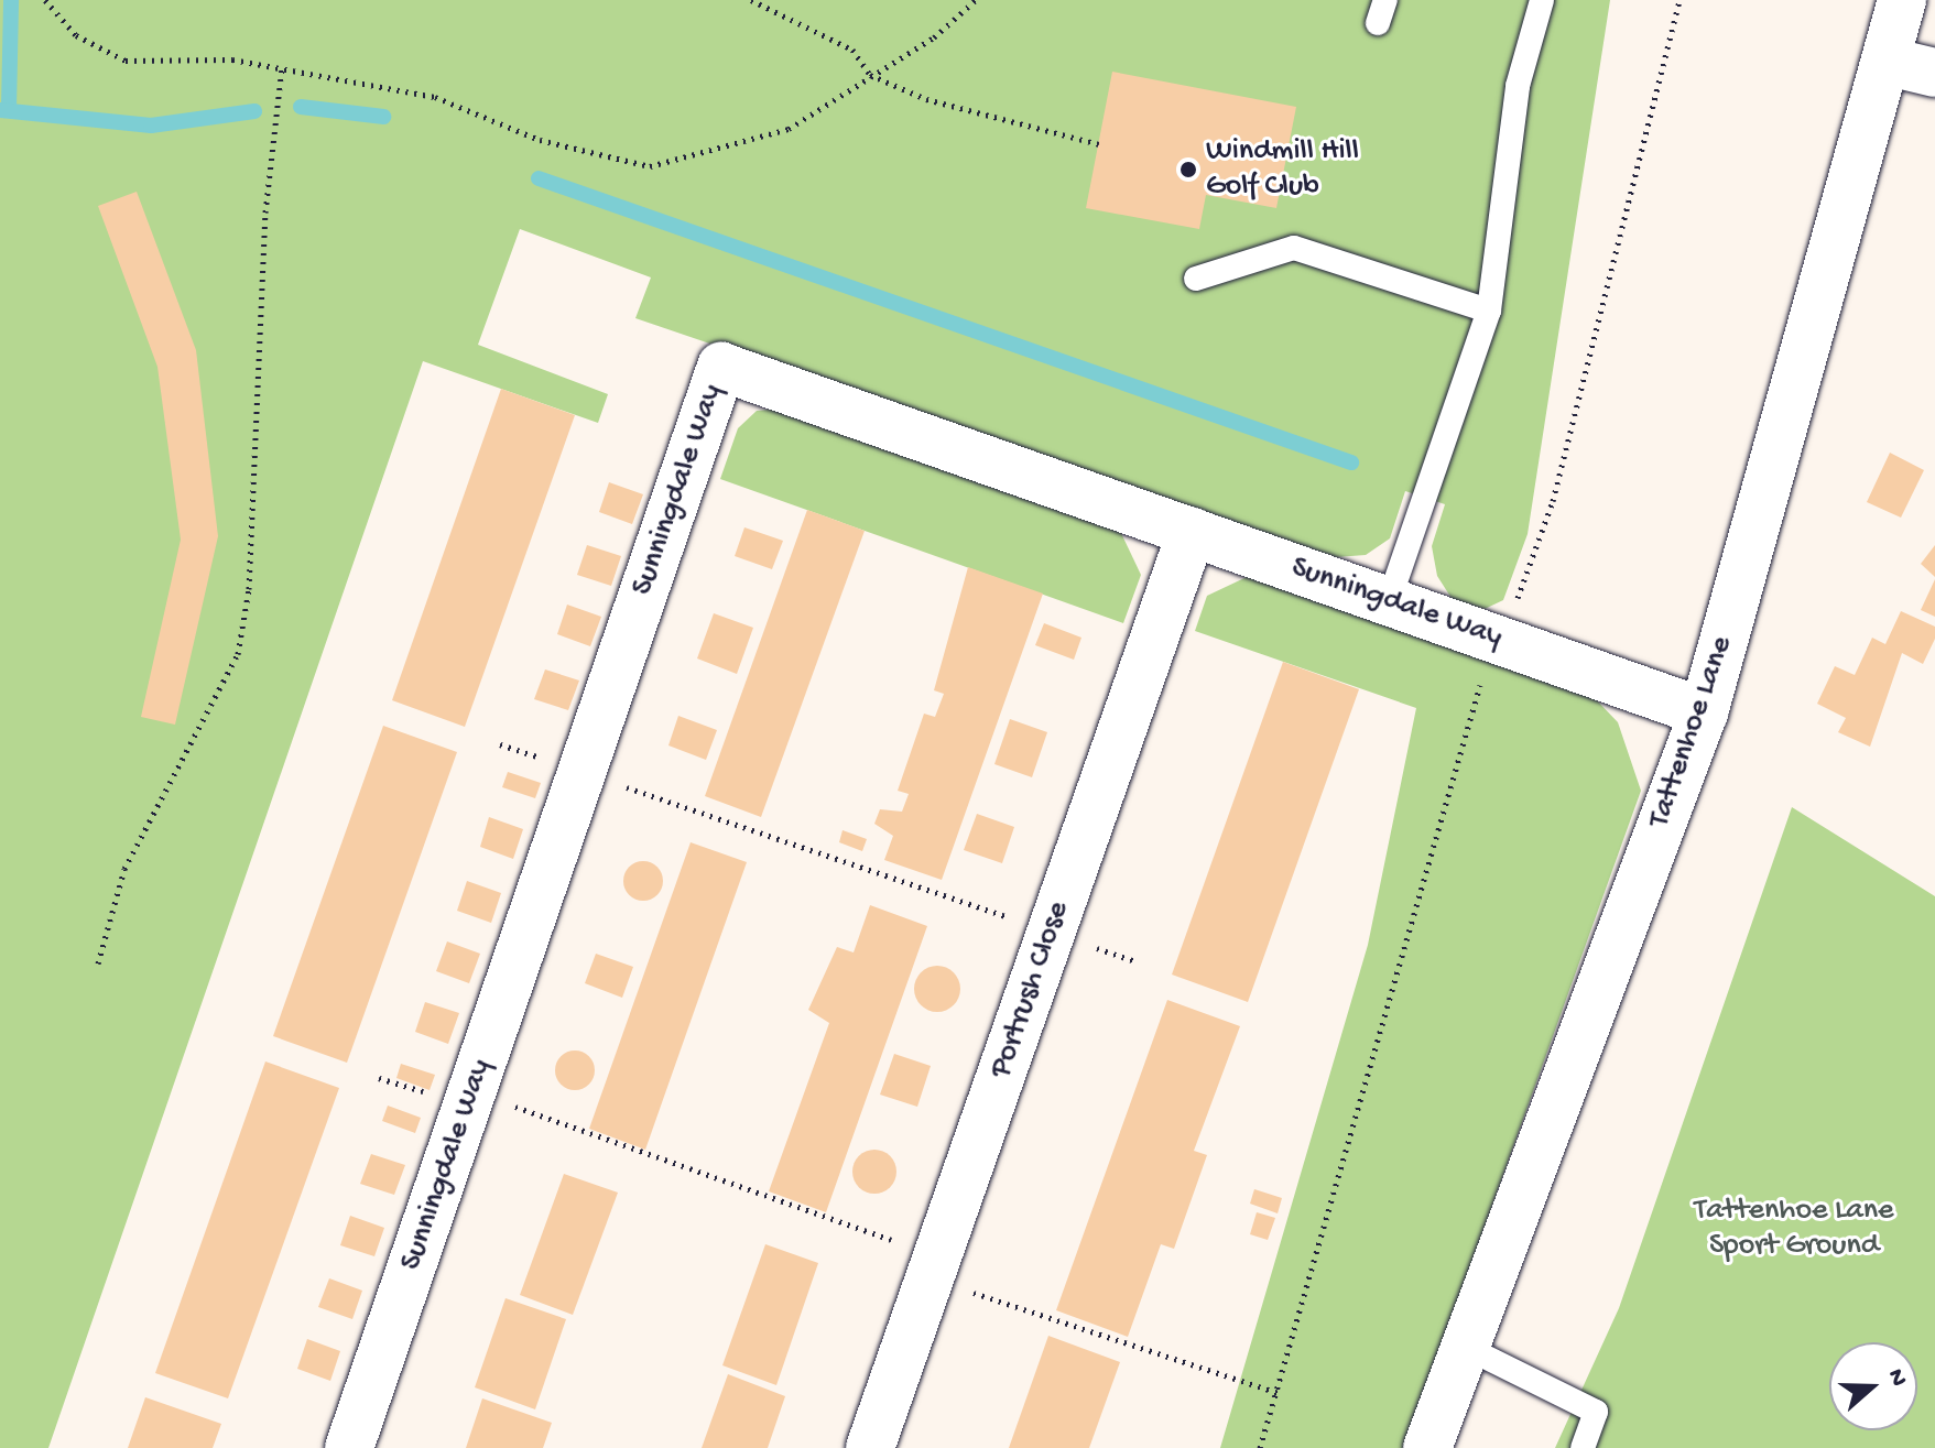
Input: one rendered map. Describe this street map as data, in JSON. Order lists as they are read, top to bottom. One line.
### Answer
{"streets":{"street":["Sunningdale Way","Tattenhoe Lane","Portrush Close"]},"crossings":[["Sunningdale Way","Tattenhoe Lane"],["Sunningdale Way","Portrush Close"]],"parks":["Tattenhoe Lane Sport Ground"],"places":["Windmill Hill Golf Club"],"north":"right"}
